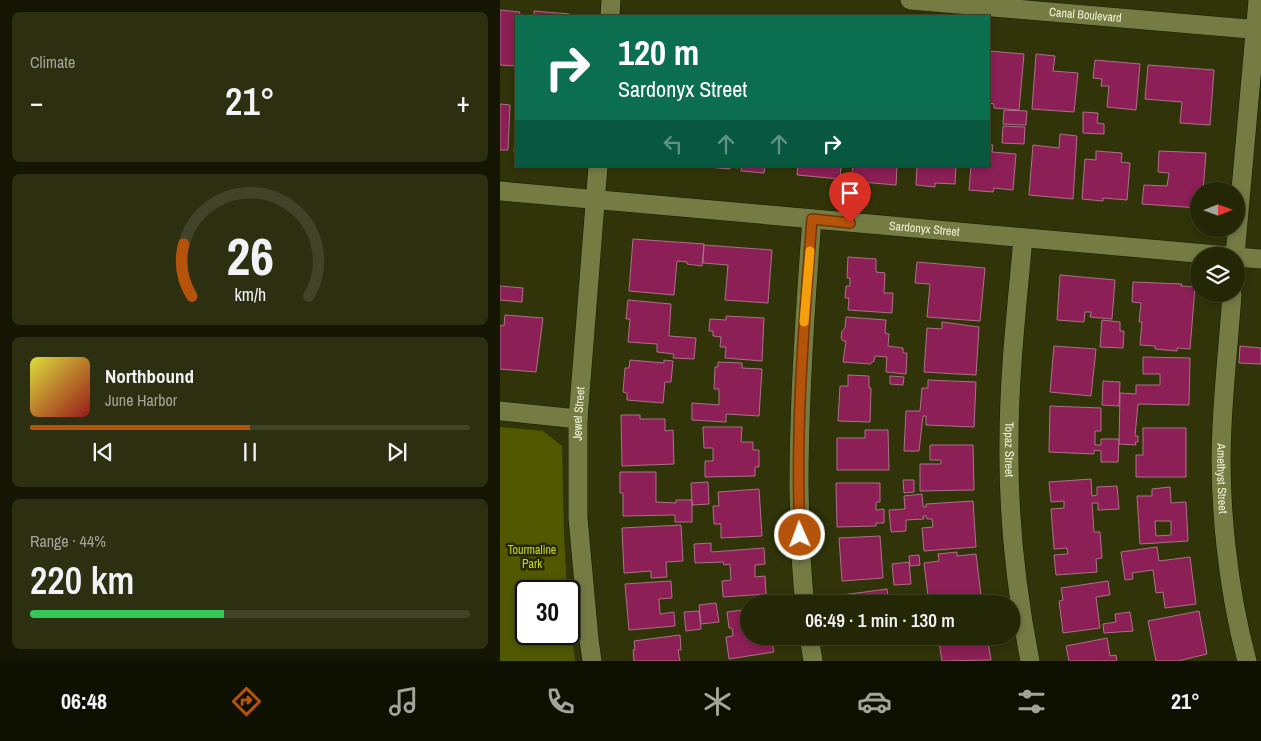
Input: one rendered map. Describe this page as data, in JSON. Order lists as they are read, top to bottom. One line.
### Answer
{"streets":{"street":["Canal Boulevard","Sardonyx Street","Jewel Street","Topaz Street","Amethyst Street"]},"crossings":[["Sardonyx Street","Jewel Street"],["Sardonyx Street","Topaz Street"]],"parks":["Tourmaline Park"],"north":"right","page":{"tile":["Climate",["Range · 44%","220 km"]],"turn":["120 m","Sardonyx Street"],"heat":["−","21°","+"],"song":["Northbound","June Harbor"],"limit":"30","trip":"06:49 · 1 min · 130 m","tabs":["06:48","21°"],"gauge":["26","km/h"]}}
